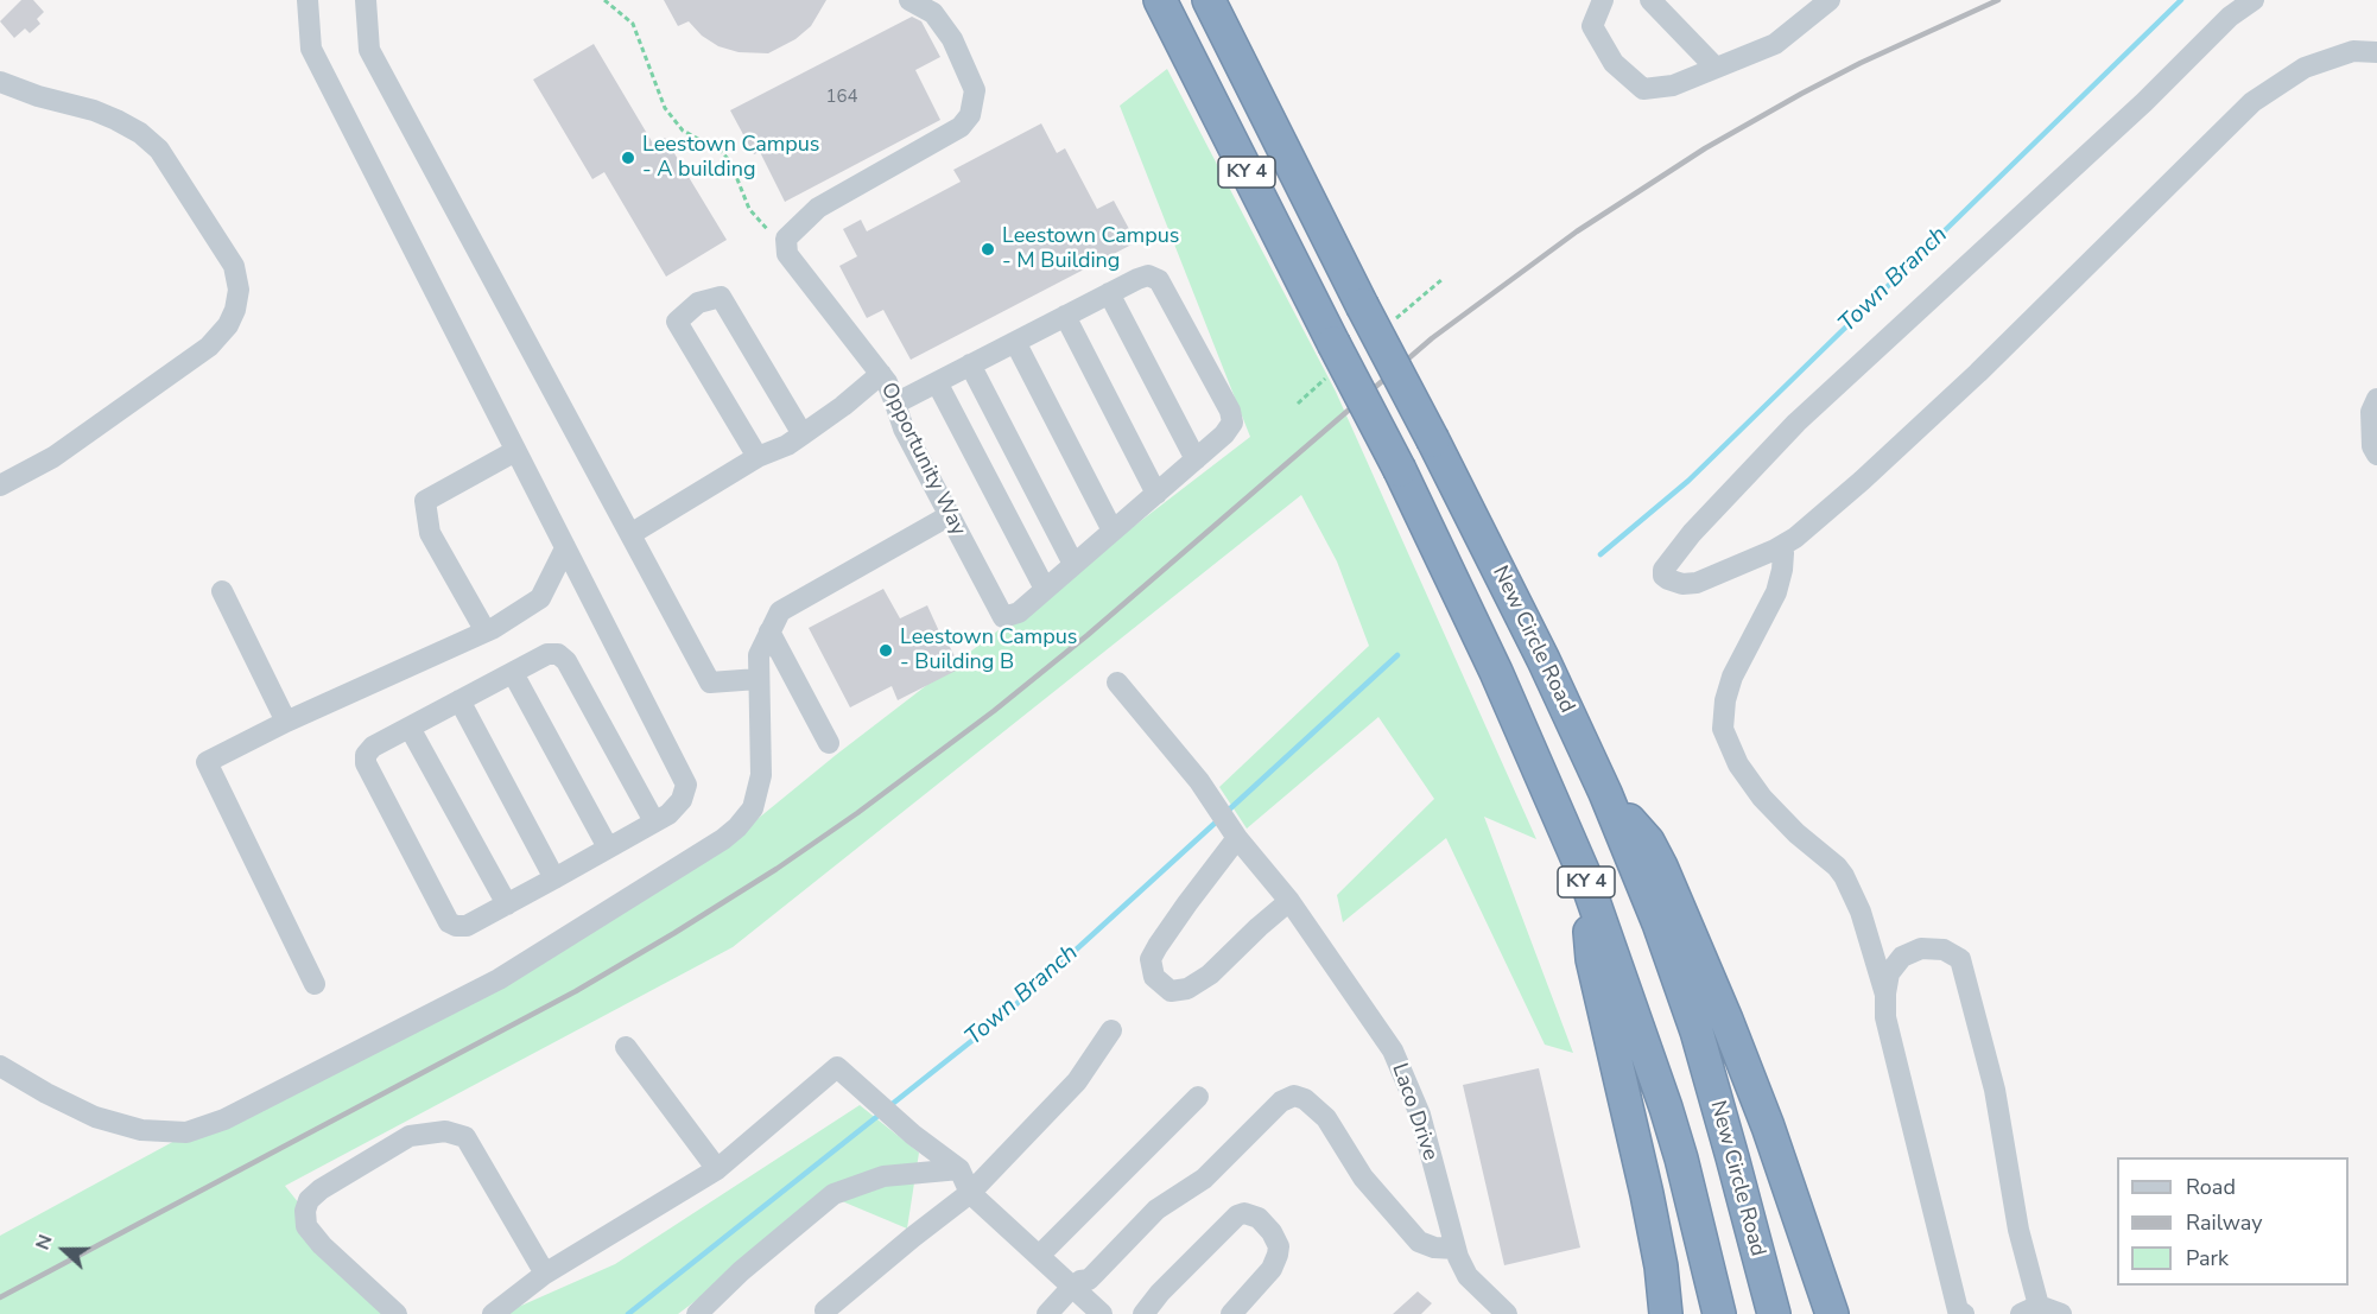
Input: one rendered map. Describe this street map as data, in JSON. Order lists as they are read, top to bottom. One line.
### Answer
{"streets":{"highway":["KY 4","New Circle Road"],"street":["Opportunity Way","Laco Drive"]},"water":["Town Branch"],"places":["Leestown Campus - A building","Leestown Campus - M Building","Leestown Campus - Building B"],"house_numbers":["164"],"legend":["Road","Railway","Park"],"north":"left"}
